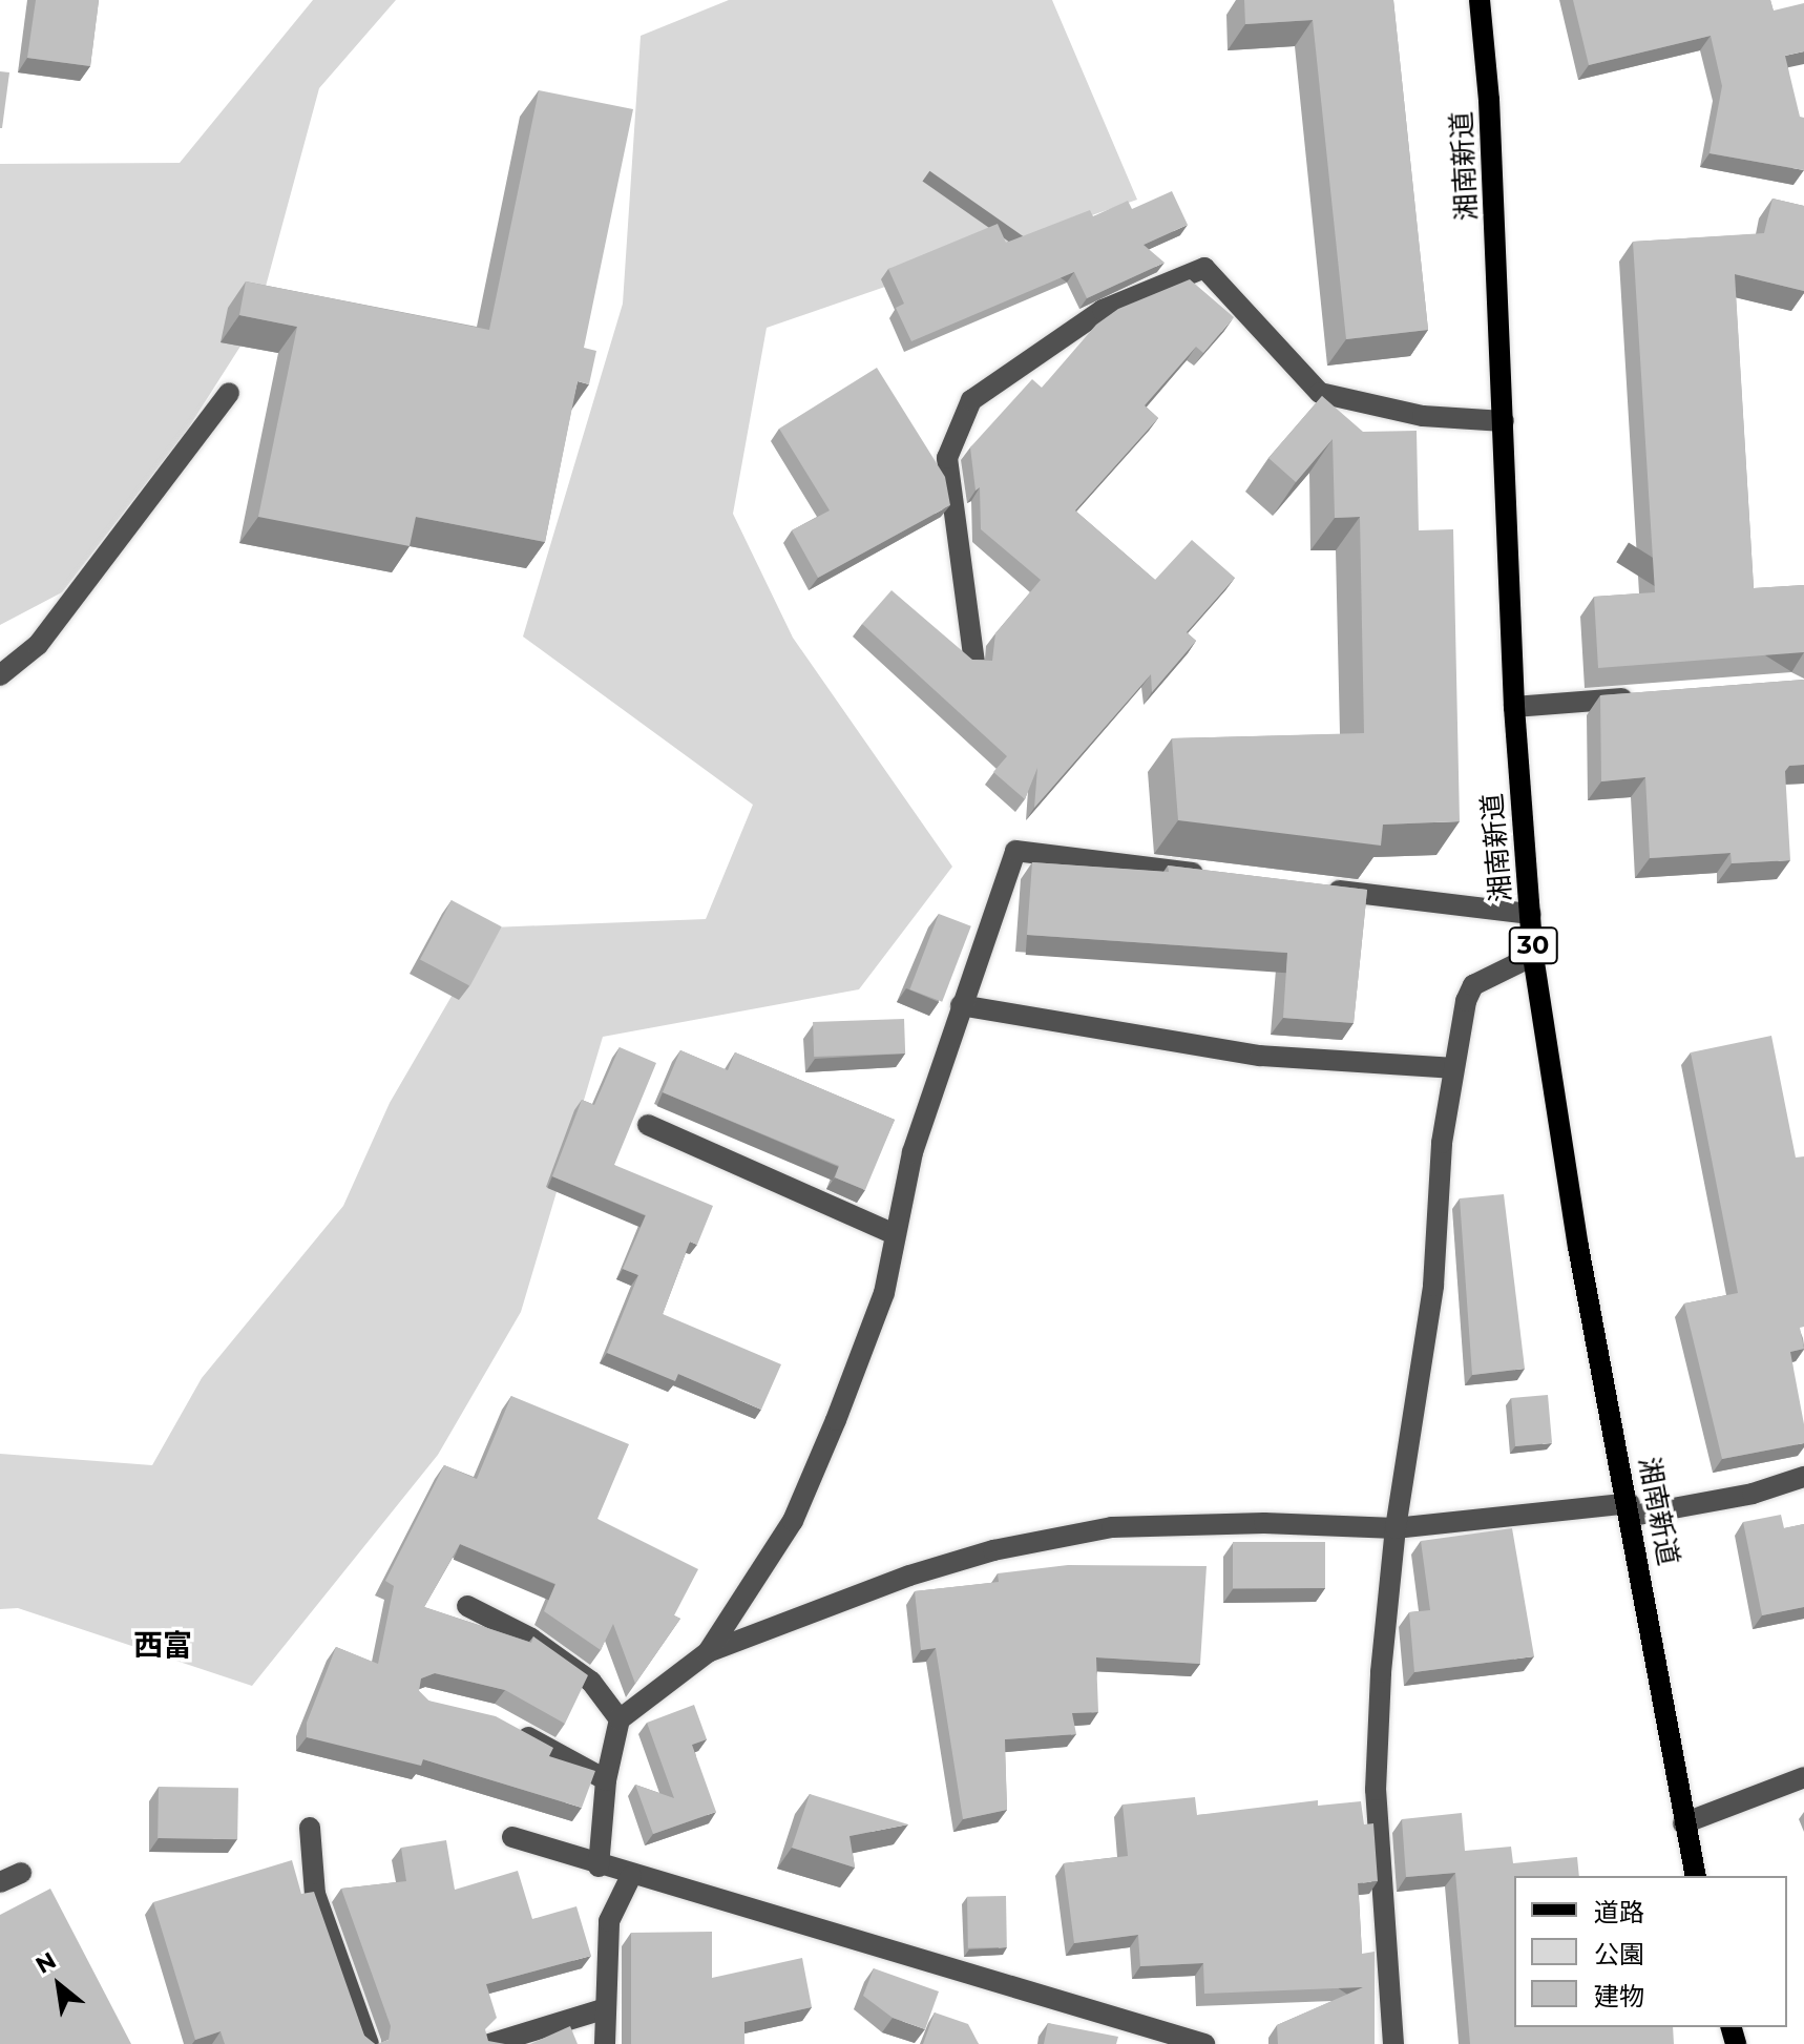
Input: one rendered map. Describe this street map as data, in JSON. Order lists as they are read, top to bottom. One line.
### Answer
{"streets":{"main road":["湘南新道","30"]},"districts":["西富"],"legend":["道路","公園","建物"],"north":"top left"}
